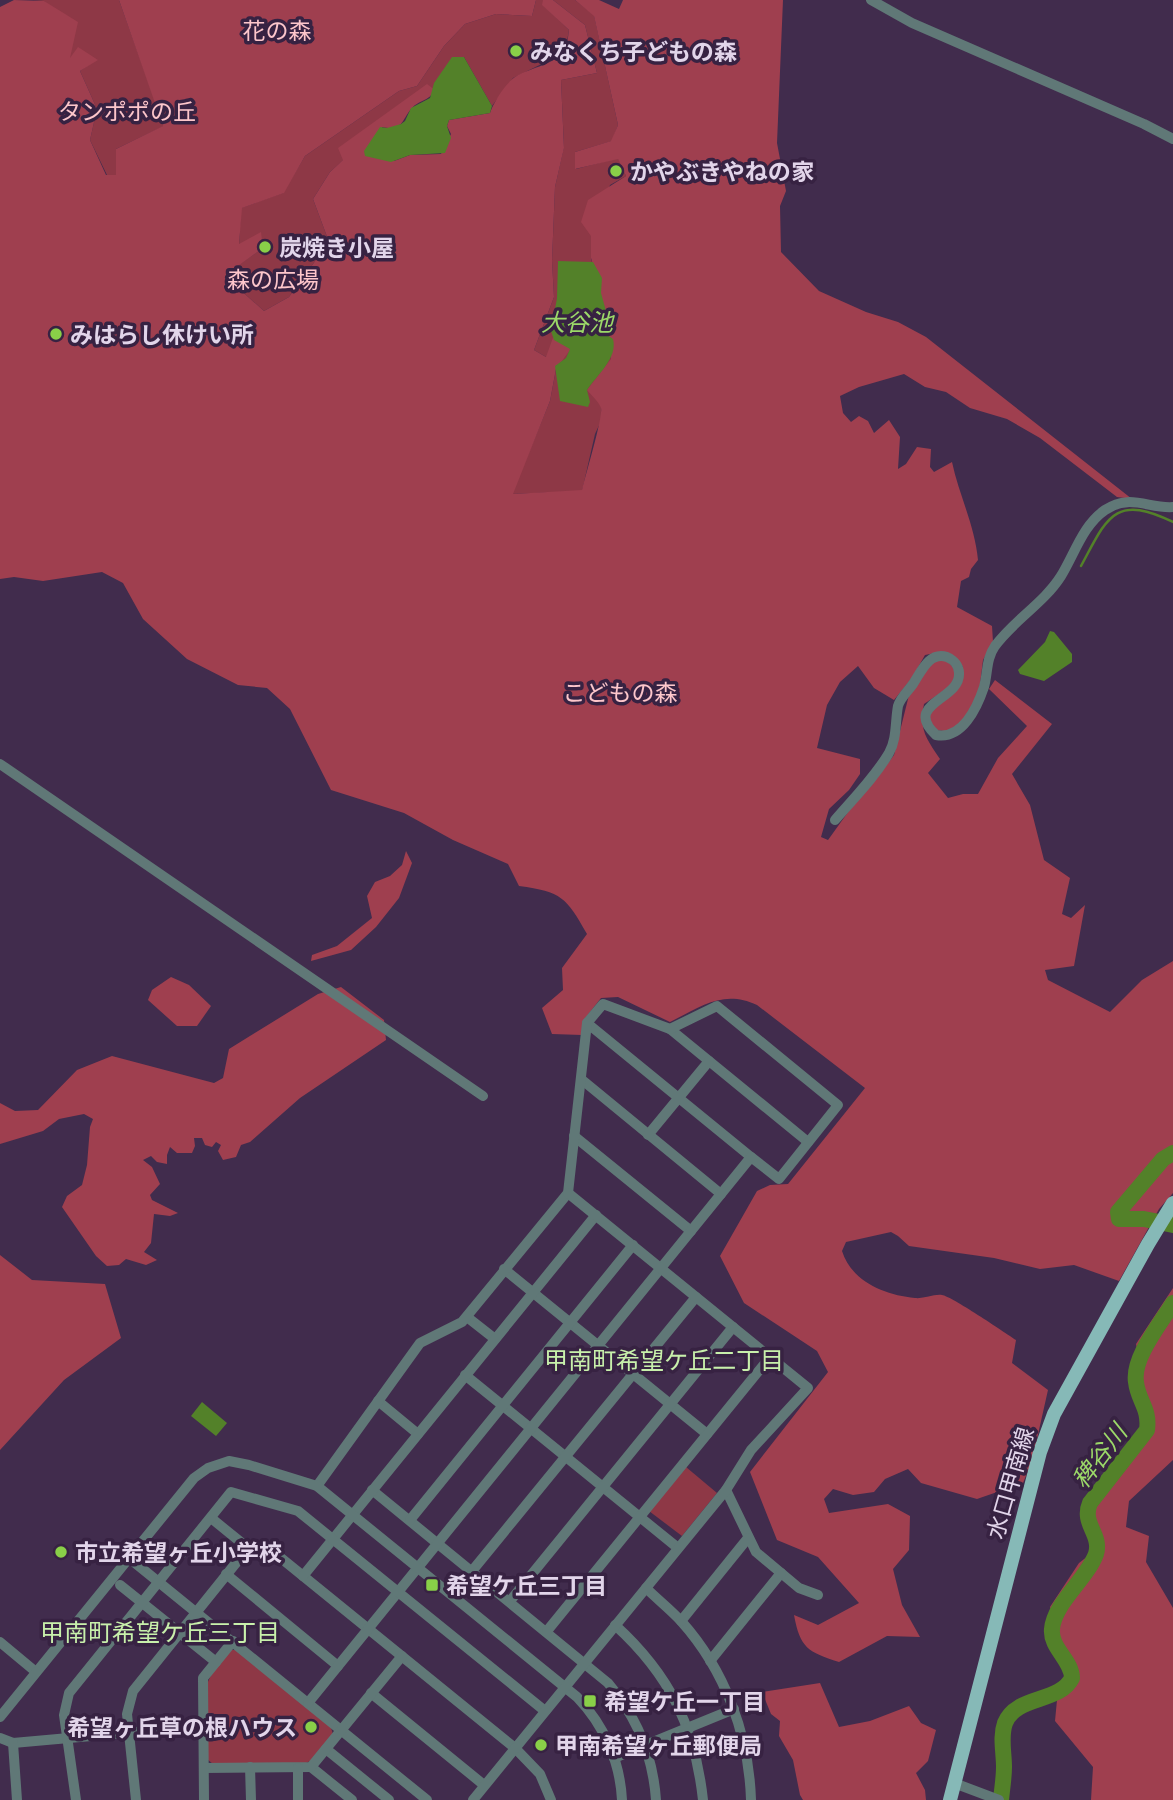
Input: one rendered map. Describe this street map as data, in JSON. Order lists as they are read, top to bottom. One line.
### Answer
{"streets":{"main road":["水口甲南線"]},"districts":["甲南町希望ケ丘二丁目","甲南町希望ケ丘三丁目"],"water":["大谷池","稗谷川"],"parks":["花の森","タンポポの丘","森の広場","こどもの森"],"places":{"other":["みなくち子どもの森","かやぶきやねの家","炭焼き小屋","みはらし休けい所","市立希望ヶ丘小学校","希望ヶ丘草の根ハウス","甲南希望ヶ丘郵便局"],"transit":["希望ケ丘三丁目","希望ケ丘一丁目"]}}
